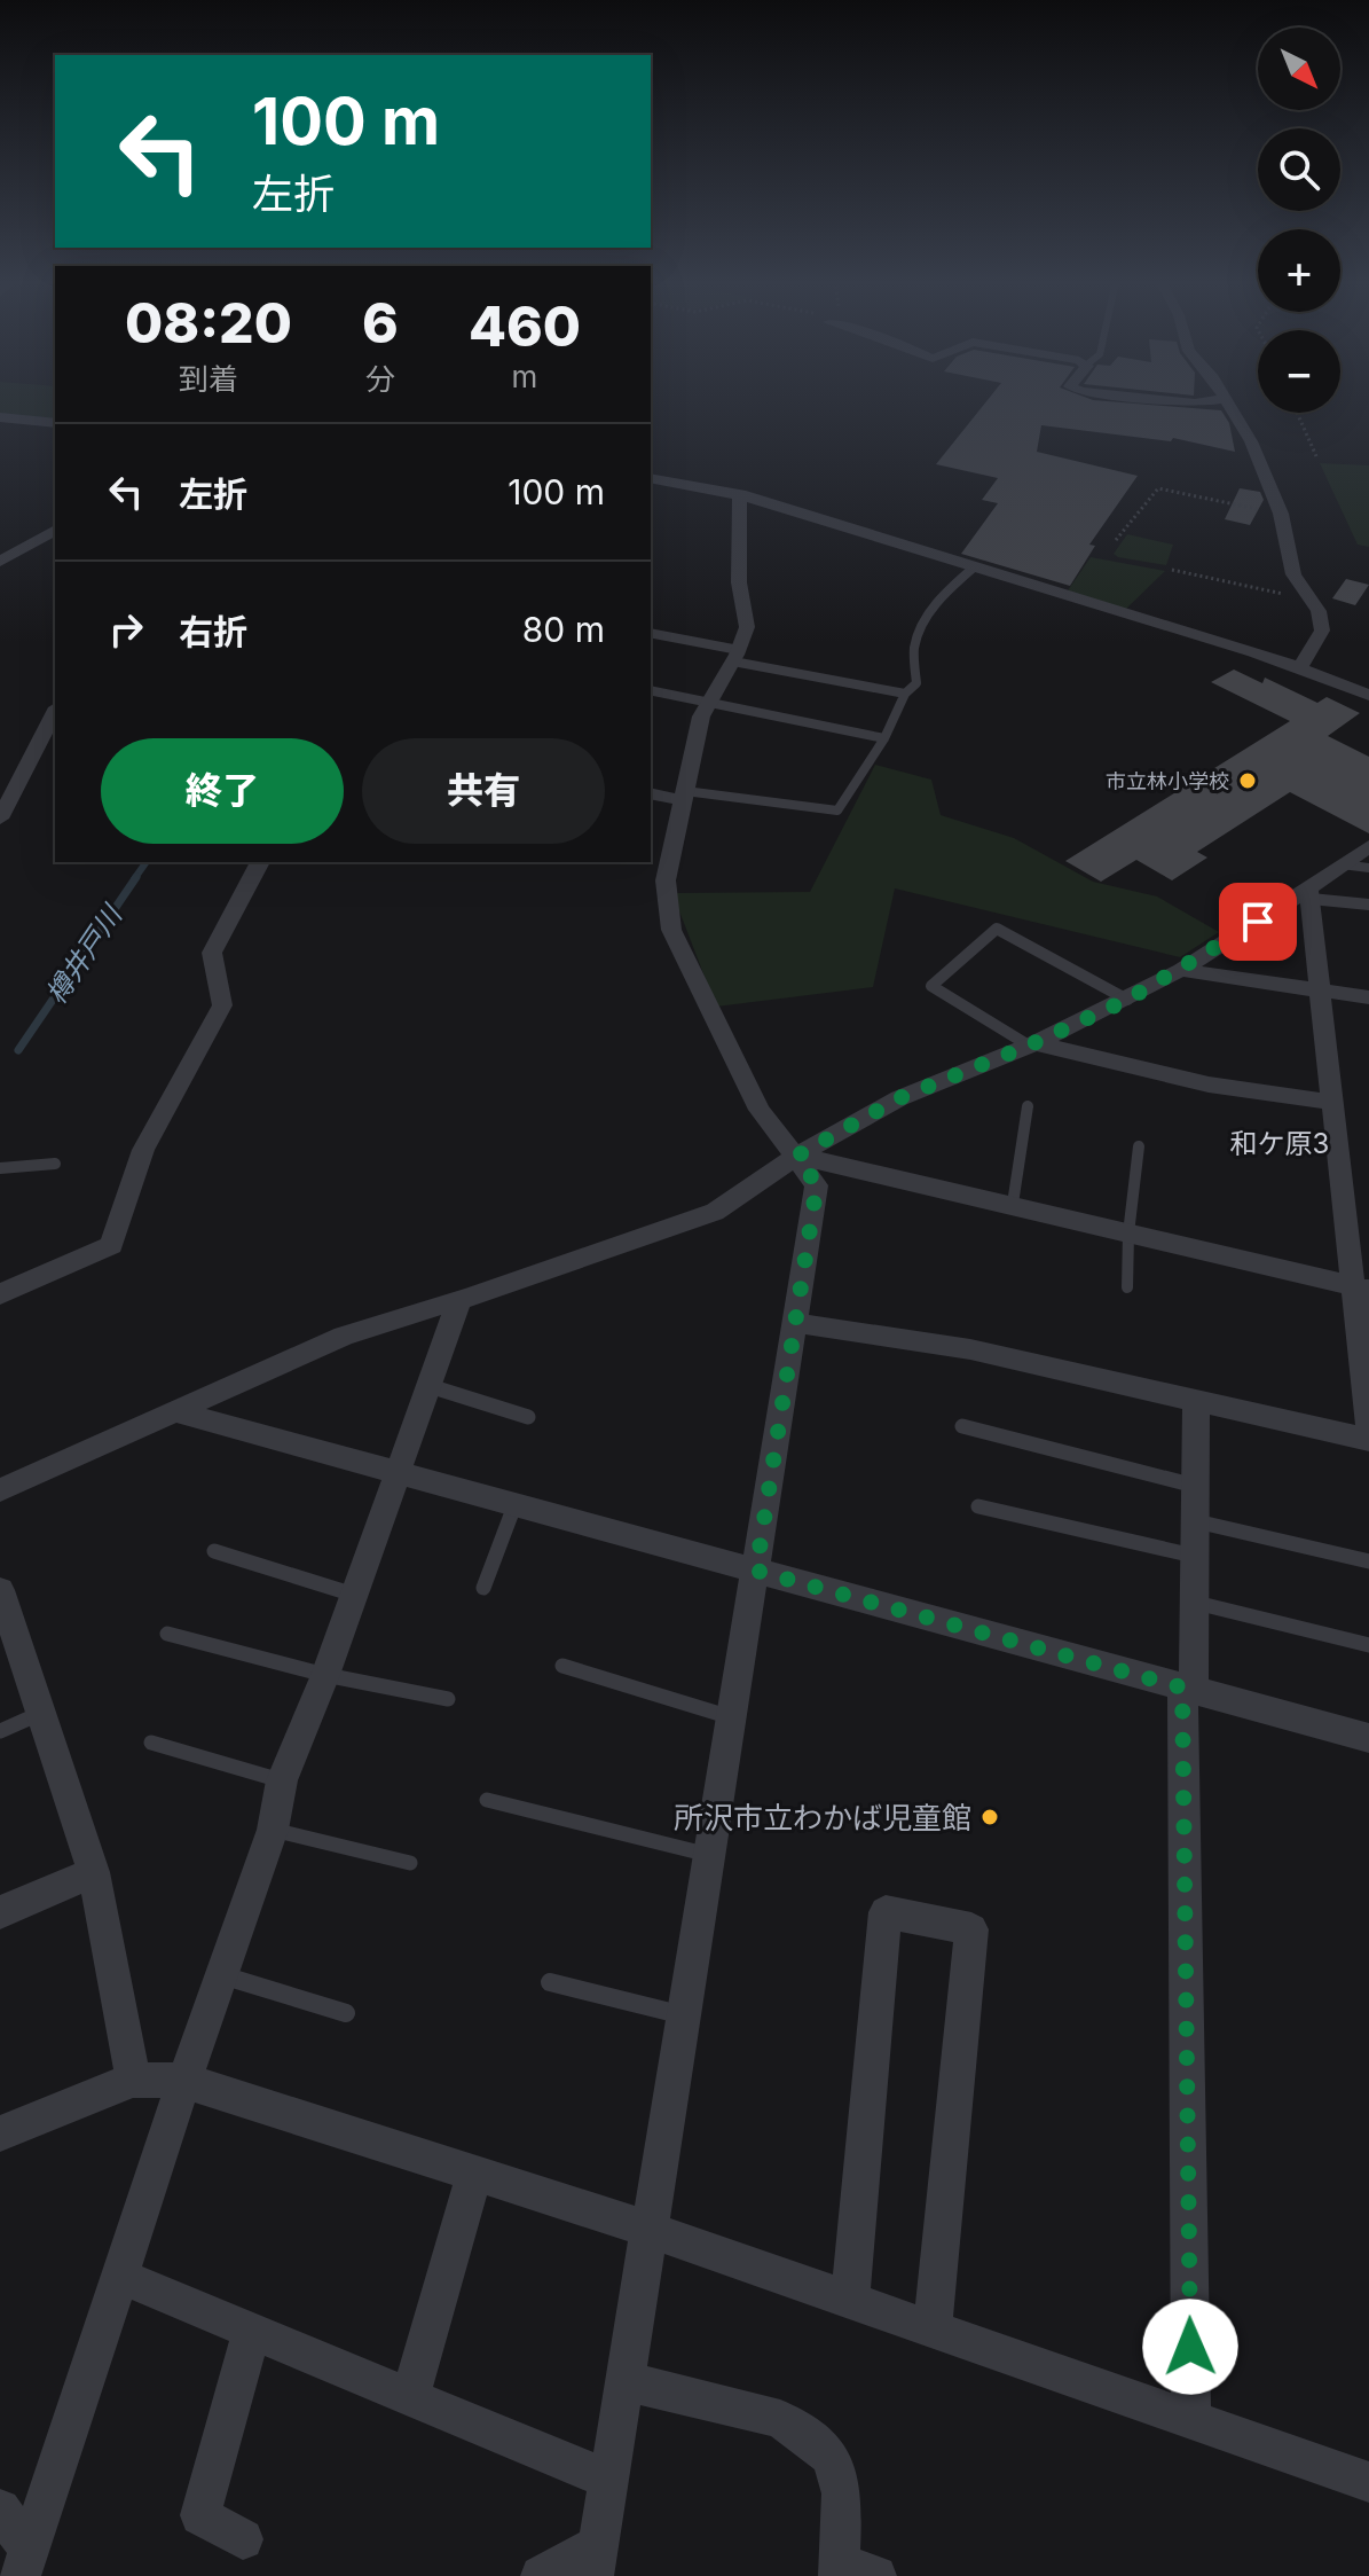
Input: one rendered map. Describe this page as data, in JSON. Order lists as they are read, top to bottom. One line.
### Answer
{"districts":["和ケ原3"],"water":["樽井戸川"],"places":["市立林小学校","所沢市立わかば児童館"],"north":"bottom right","page":{"map_buttons":["+","−"],"turn":["100 m","左折"],"eta":["08:20","到着","6","分","460","m"],"list":[{"name":"左折","value":"100 m"},{"name":"右折","value":"80 m"}],"buttons":["終了","共有"]}}
